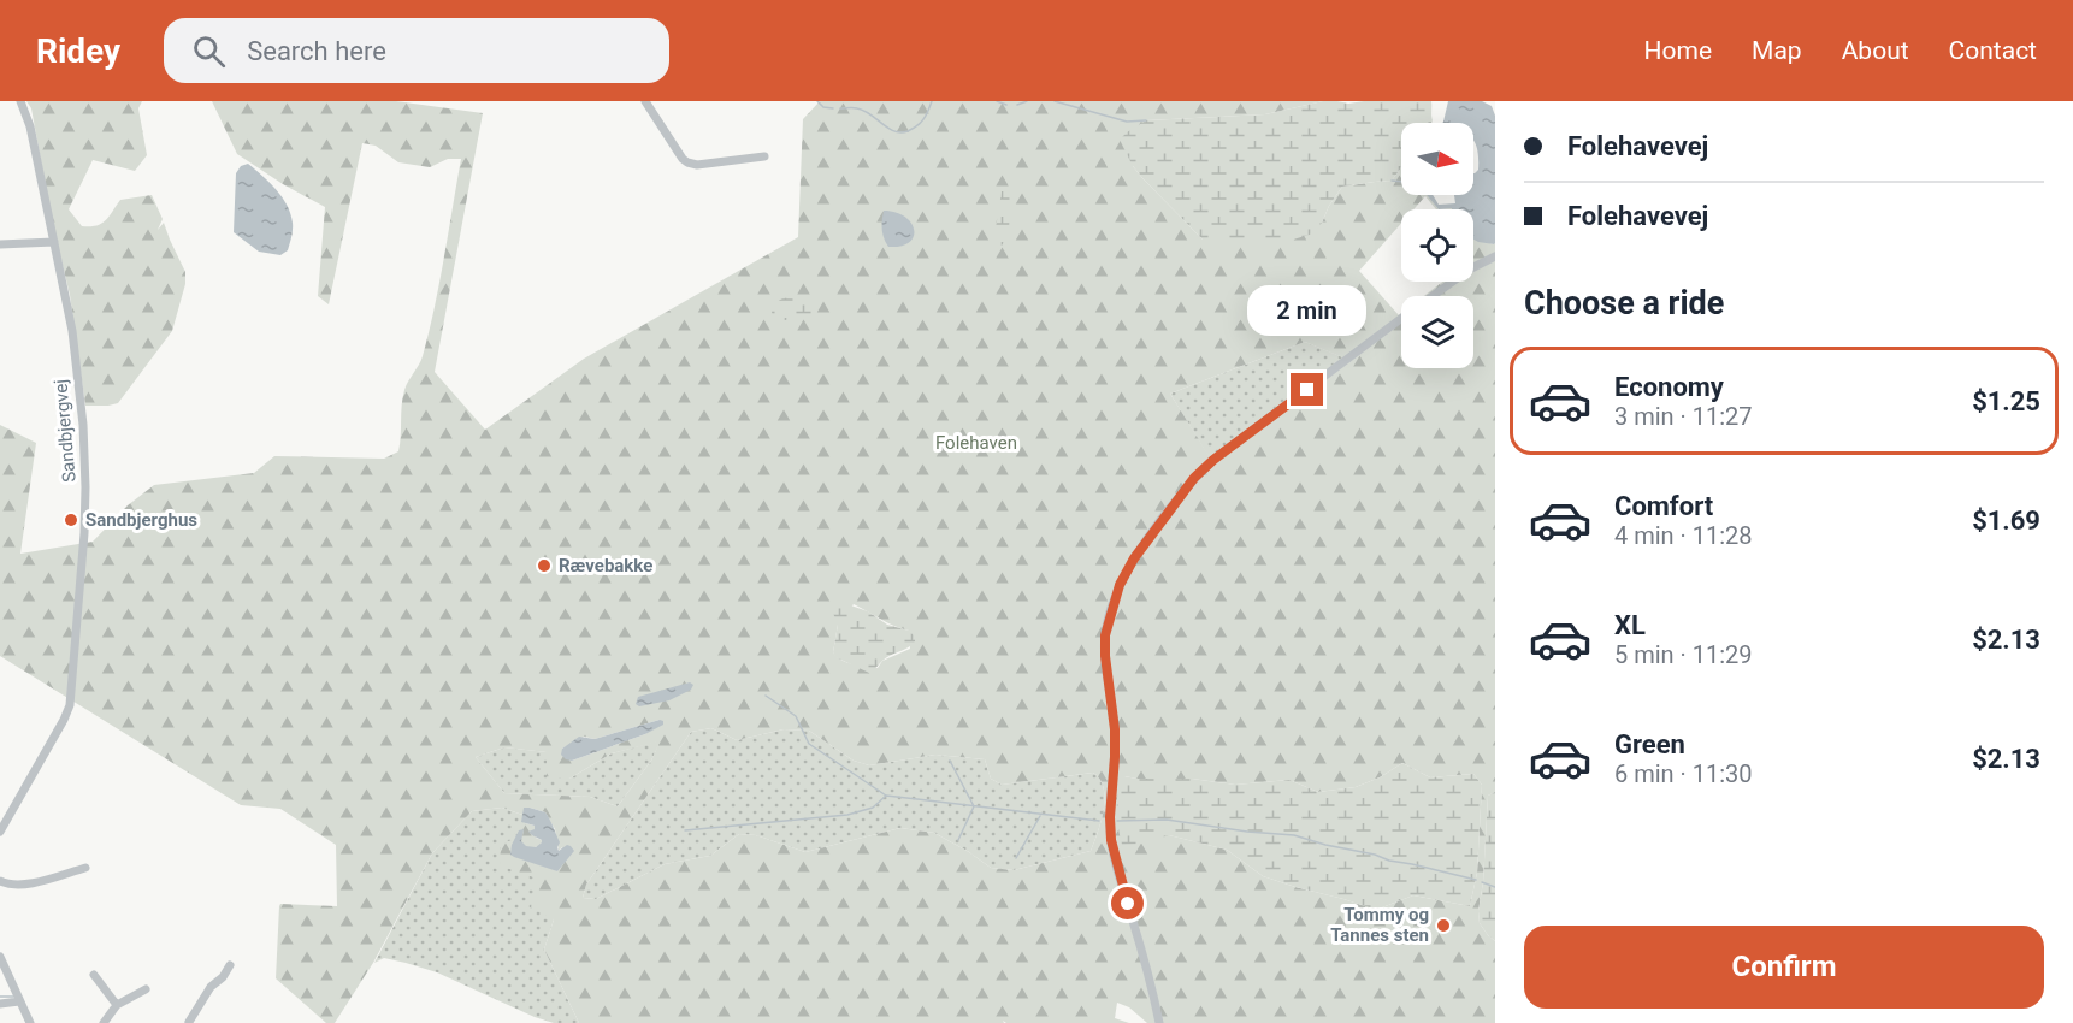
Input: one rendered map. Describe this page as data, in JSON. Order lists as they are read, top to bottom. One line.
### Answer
{"streets":{"street":["Sandbjergvej"]},"parks":["Folehaven"],"places":["Sandbjerghus","Rævebakke","Tommy og Tannes sten"],"north":"right","page":{"header":"Ridey","search":"Search here","nav":["Home","Map","About","Contact"],"banner":["Folehavevej","Folehavevej"],"heading":"Choose a ride","bubble":"2 min","list":[{"name":"Economy","note":"3 min · 11:27","value":"$1.25"},{"name":"Comfort","note":"4 min · 11:28","value":"$1.69"},{"name":"XL","note":"5 min · 11:29","value":"$2.13"},{"name":"Green","note":"6 min · 11:30","value":"$2.13"}],"buttons":"Confirm"}}
